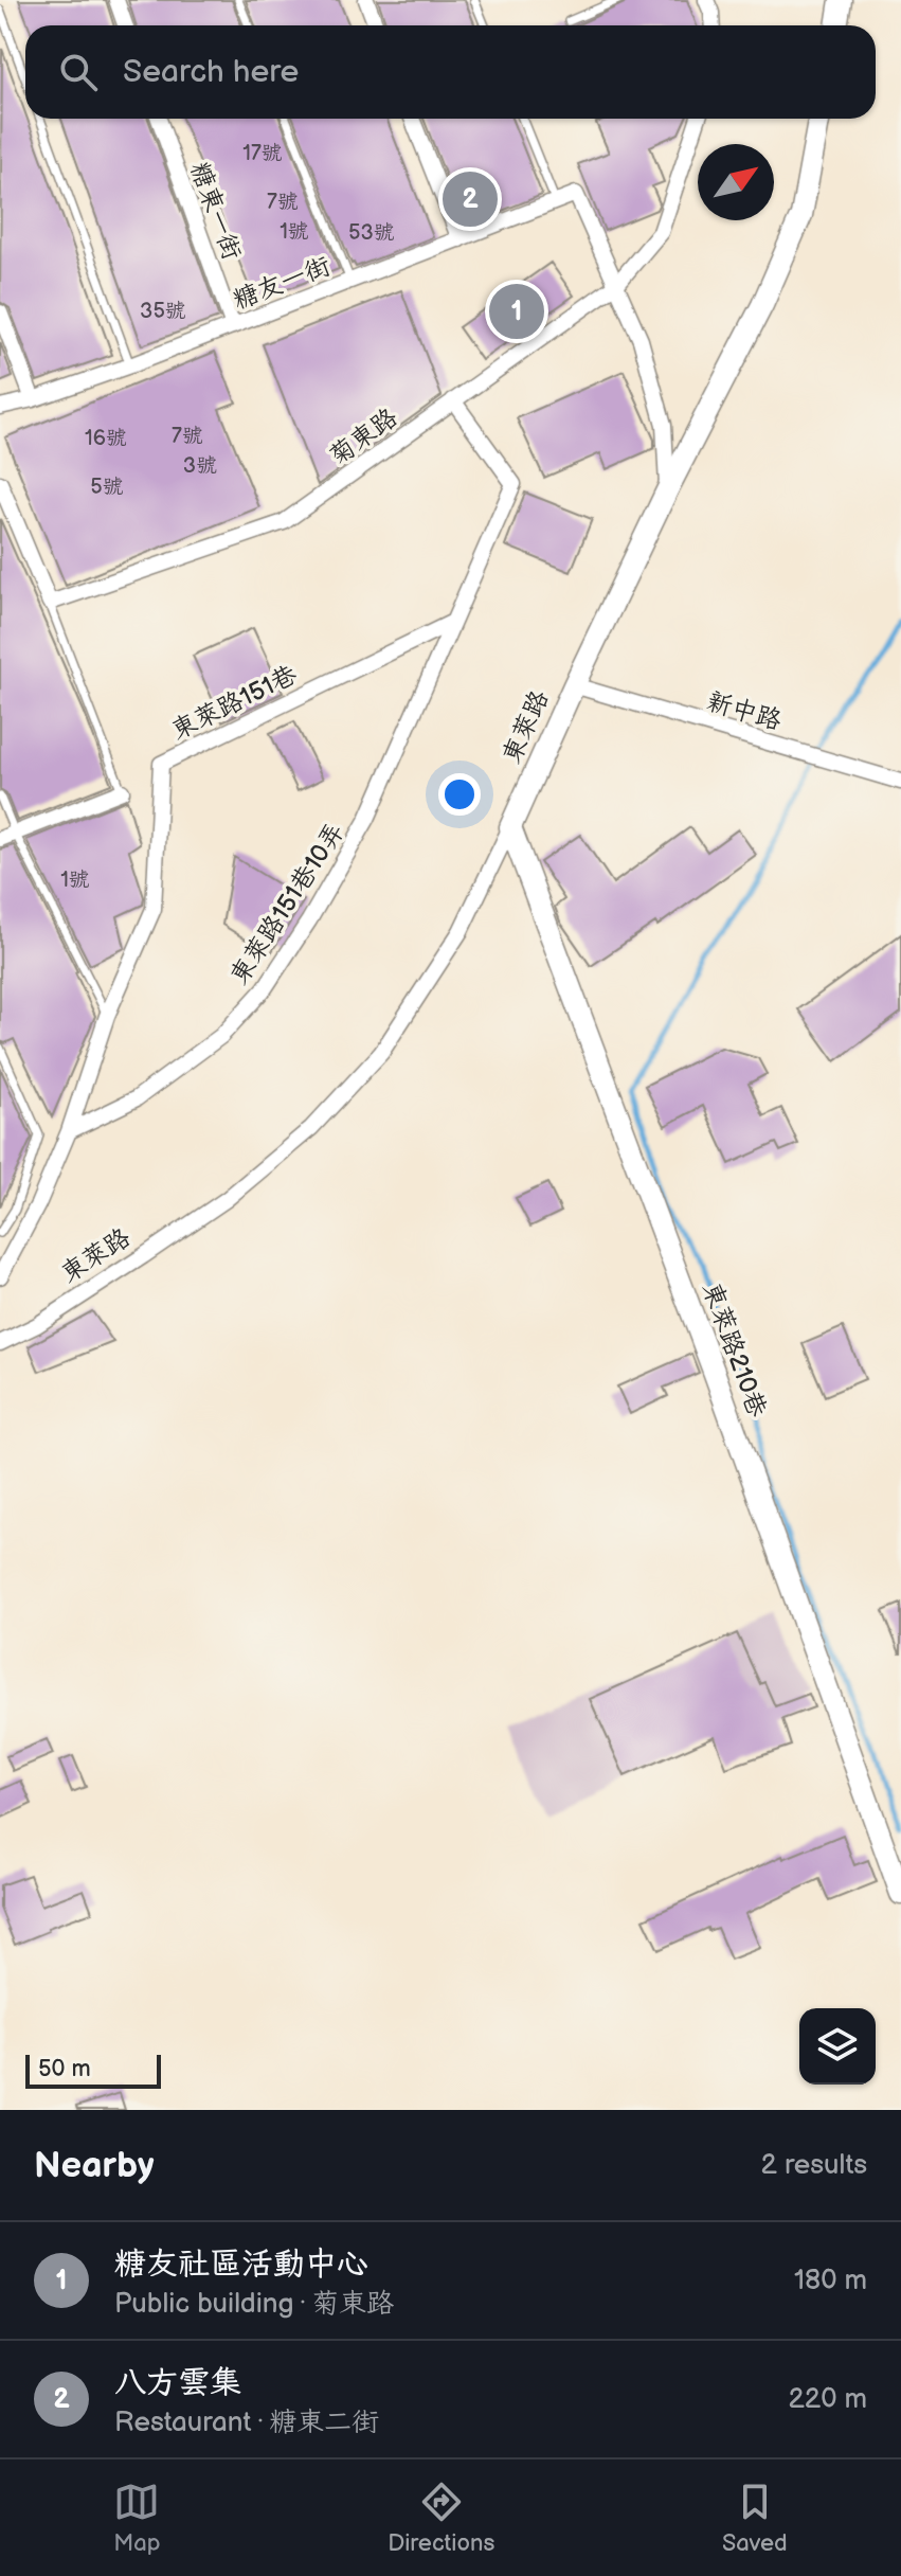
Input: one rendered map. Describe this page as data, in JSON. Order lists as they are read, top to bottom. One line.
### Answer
{"streets":{"street":["糖東一街","糖友一街","菊東路","東萊路151巷","新中路","東萊路","東萊路151巷10弄","東萊路210巷"]},"crossings":[["糖東一街","糖友一街"],["糖友一街","菊東路"],["東萊路151巷","東萊路151巷10弄"],["新中路","東萊路"],["東萊路","東萊路210巷"]],"house_numbers":["17號","7號","1號","53號","35號","7號","16號","3號","5號","1號"],"scale_bar":"50 m","north":"top right","page":{"search":"Search here","pins":["2","1"],"scale":"50 m","heading":["Nearby","2 results"],"list":[{"mark":"1","name":"糖友社區活動中心","note":"Public building · 菊東路","value":"180 m"},{"mark":"2","name":"八方雲集","note":"Restaurant · 糖東二街","value":"220 m"}],"nav":["Map","Directions","Saved"]}}
